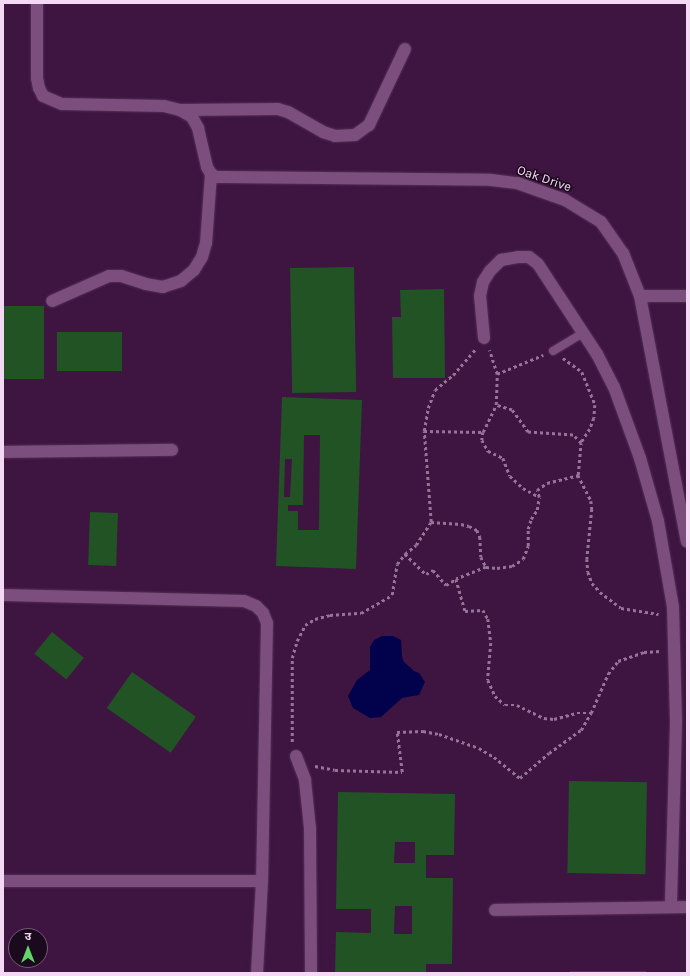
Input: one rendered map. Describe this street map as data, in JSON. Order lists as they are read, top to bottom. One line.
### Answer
{"streets":{"street":["Oak Drive"]},"north":"top"}
